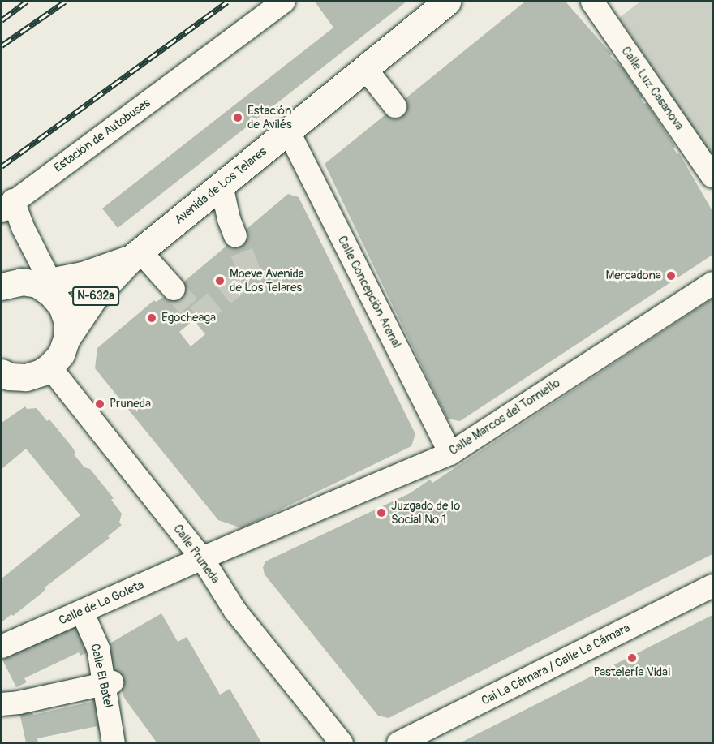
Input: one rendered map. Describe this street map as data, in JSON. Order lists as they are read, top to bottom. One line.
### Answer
{"streets":{"main road":["Avenida de Los Telares","N-632a"],"street":["Calle Luz Casanova","Estación de Autobuses","Calle Concepción Arenal","Calle Marcos del Torniello","Calle Pruneda","Calle de La Goleta","Cai La Cámara / Calle La Cámara","Calle El Batel"]},"crossings":[["Estación de Autobuses","Avenida de Los Telares"],["Estación de Autobuses","N-632a"],["Avenida de Los Telares","Calle Concepción Arenal"],["Avenida de Los Telares","N-632a"],["Calle Concepción Arenal","Calle Marcos del Torniello"],["N-632a","Calle Pruneda"],["Calle Marcos del Torniello","Calle Pruneda"],["Calle Marcos del Torniello","Calle de La Goleta"],["Calle Pruneda","Calle de La Goleta"],["Calle de La Goleta","Calle El Batel"]],"places":["Estación de Avilés","Mercadona","Moeve Avenida de Los Telares","Egocheaga","Pruneda","Juzgado de lo Social Nº 1","Pastelería Vidal"]}
